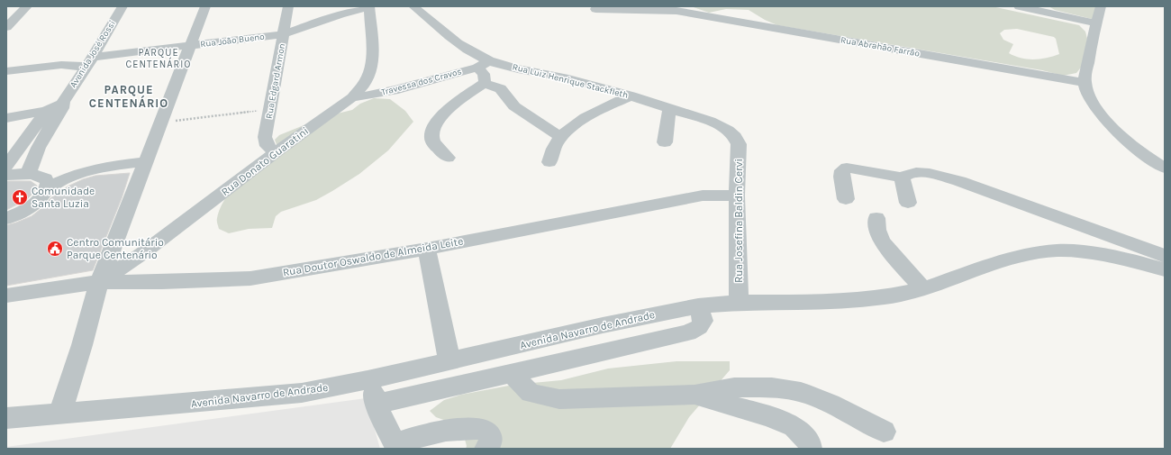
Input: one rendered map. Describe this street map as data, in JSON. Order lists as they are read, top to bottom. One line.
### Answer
{"streets":{"street":["Rua João Bueno","Rua Abrahão Farrão","Avenida José Rossi","Rua Edgard Armon","Rua Luiz Henrique Stackfleth","Travessa dos Cravos","Rua Donato Guaratini","Rua Josefina Baldin Cervi","Rua Doutor Oswaldo de Almeida Leite","Avenida Navarro de Andrade"]},"crossings":[["Rua João Bueno","Avenida José Rossi"],["Rua João Bueno","Rua Edgard Armon"],["Rua João Bueno","Rua Donato Guaratini"],["Rua Edgard Armon","Rua Donato Guaratini"],["Rua Luiz Henrique Stackfleth","Travessa dos Cravos"],["Rua Luiz Henrique Stackfleth","Rua Josefina Baldin Cervi"],["Travessa dos Cravos","Rua Donato Guaratini"],["Rua Donato Guaratini","Rua Doutor Oswaldo de Almeida Leite"],["Rua Josefina Baldin Cervi","Rua Doutor Oswaldo de Almeida Leite"],["Rua Josefina Baldin Cervi","Avenida Navarro de Andrade"]],"districts":["PARQUE CENTENÁRIO","PARQUE CENTENÁRIO"],"places":{"church":["Comunidade Santa Luzia"],"public building":["Centro Comunitário Parque Centenário"]}}
